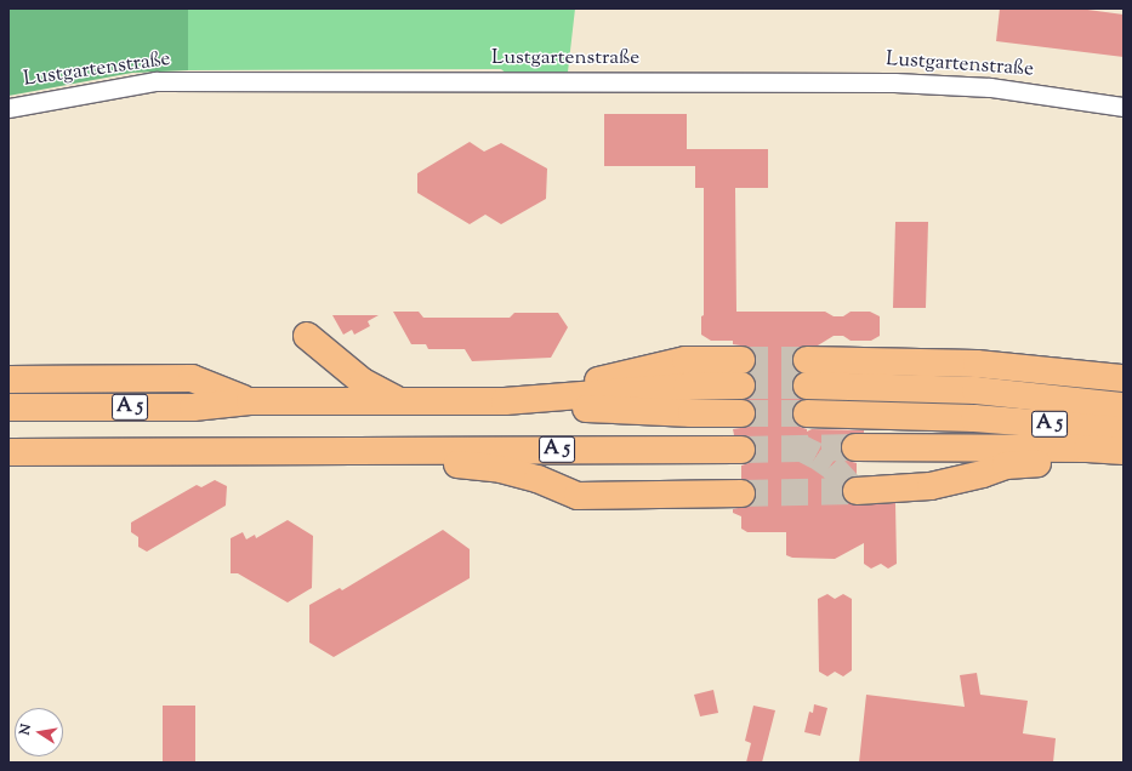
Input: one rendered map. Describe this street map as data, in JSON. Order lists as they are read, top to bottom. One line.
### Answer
{"streets":{"highway":["A 5"],"street":["Lustgartenstraße"]},"north":"left"}
